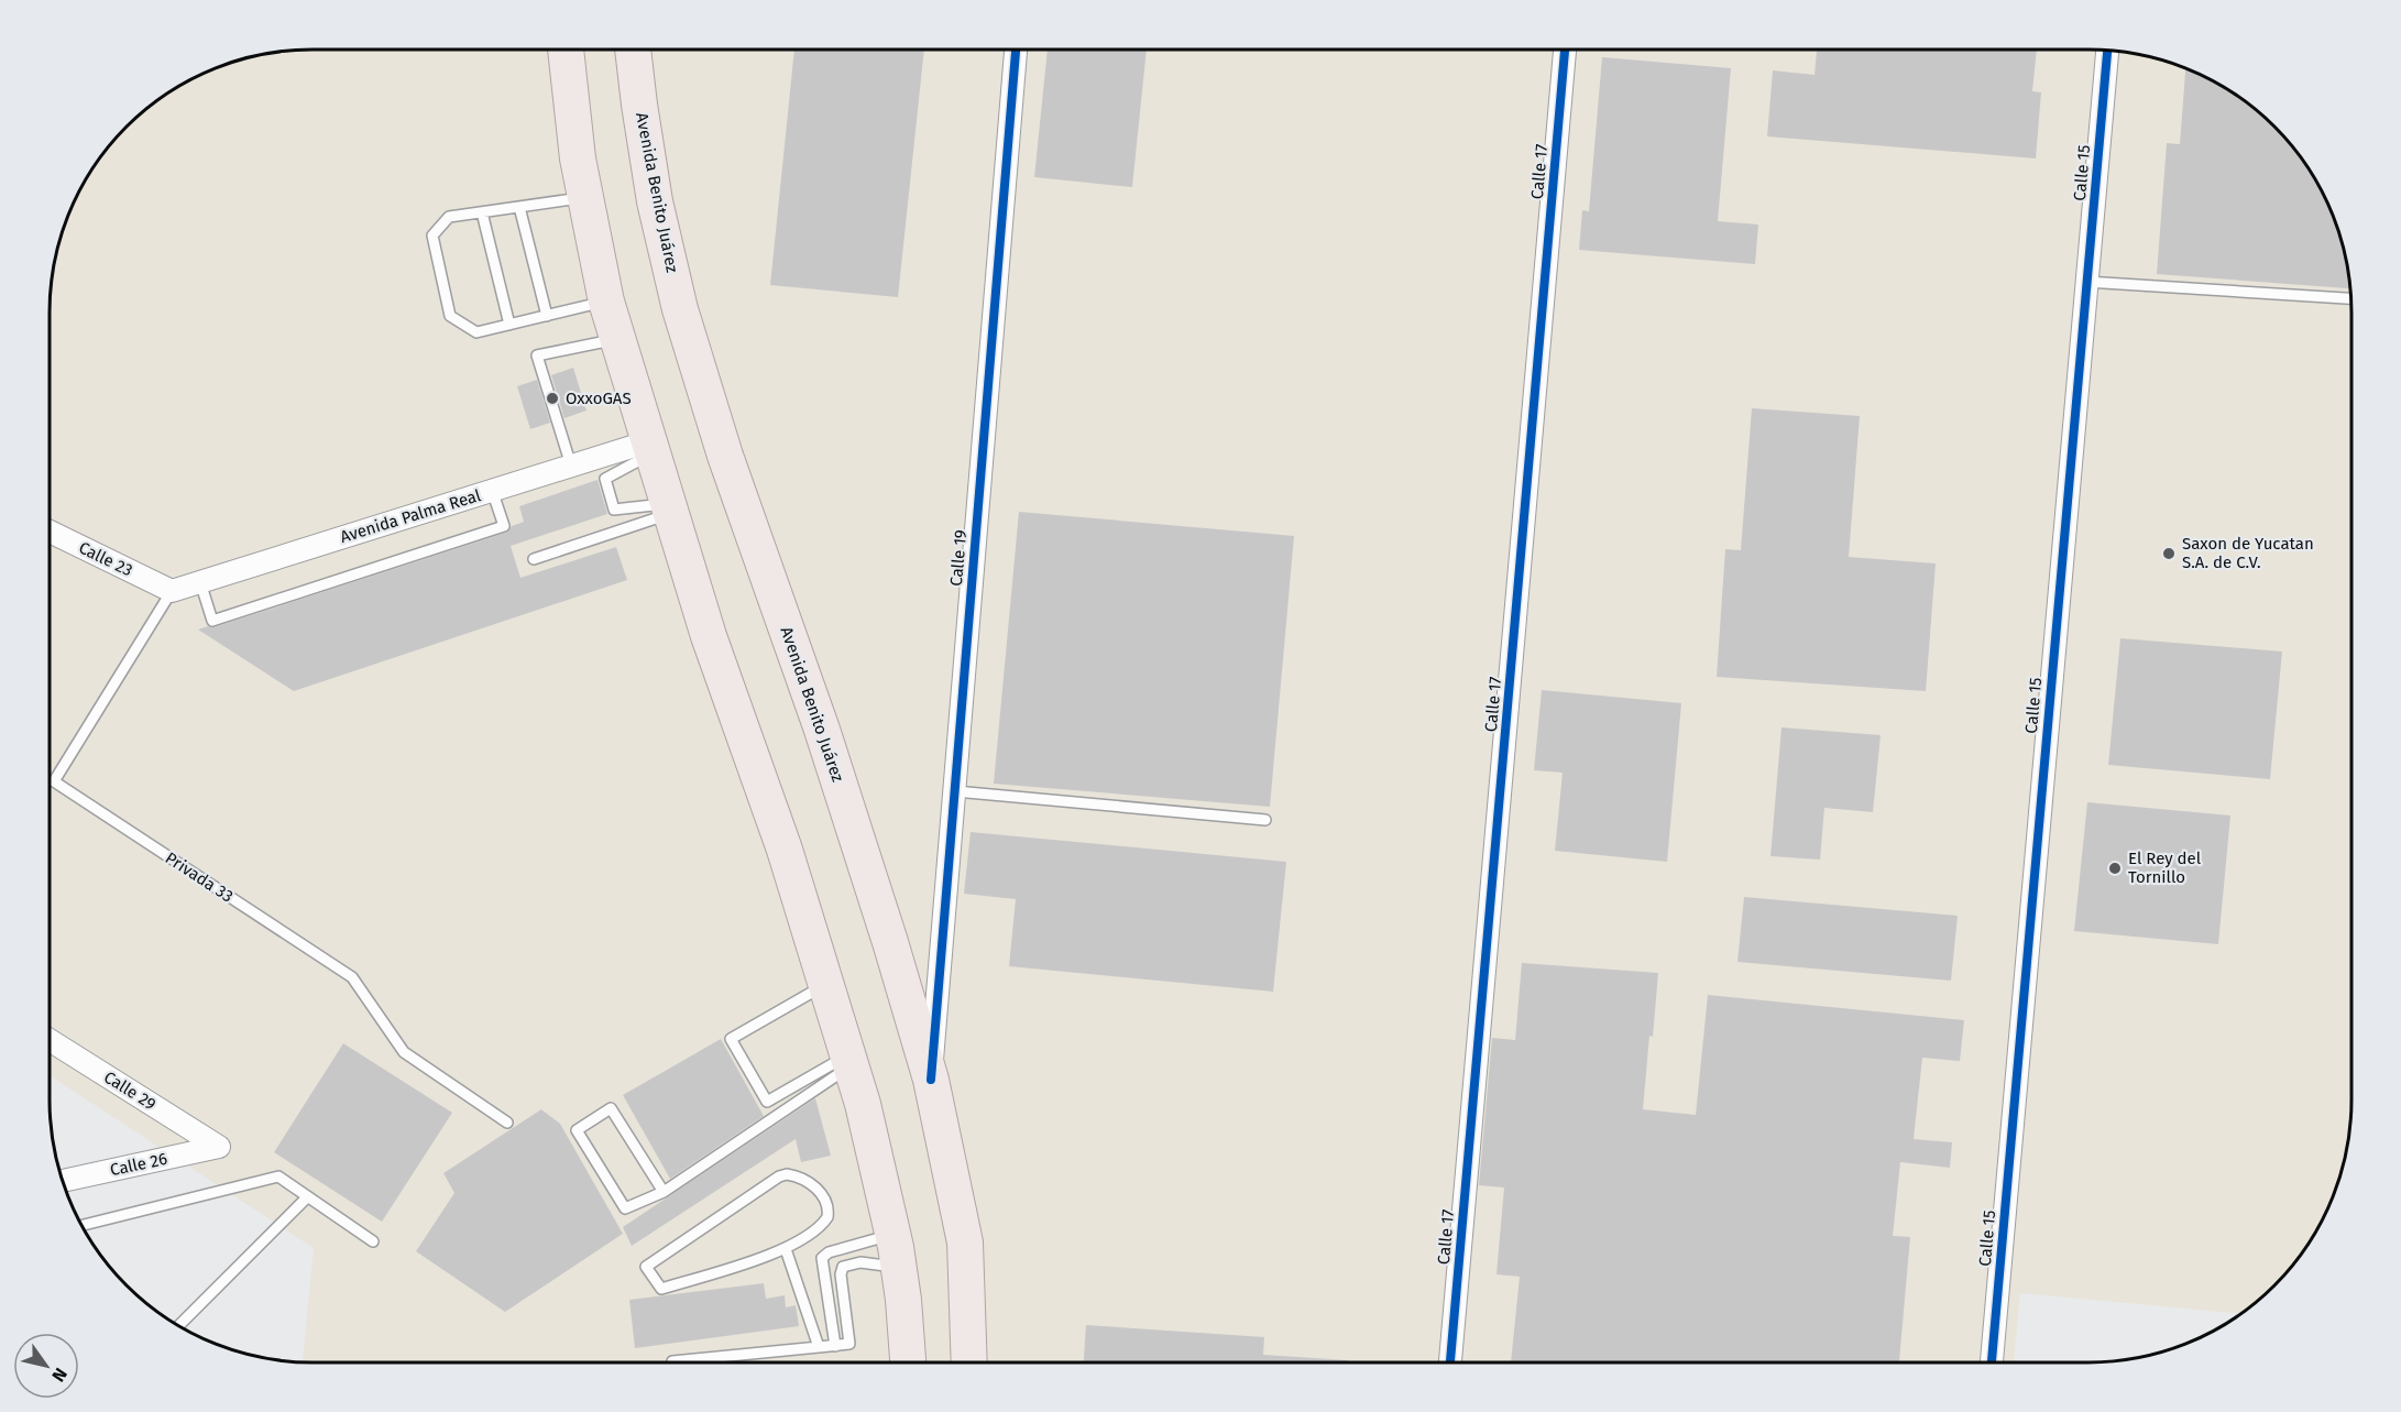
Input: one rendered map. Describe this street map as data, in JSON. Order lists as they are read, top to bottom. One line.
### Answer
{"streets":{"main road":["Avenida Benito Juárez"],"street":["Calle 17","Calle 15","Avenida Palma Real","Calle 19","Calle 23","Calle 29","Calle 26"],"lane":["Privada 33"]},"crossings":[["Avenida Benito Juárez","Calle 19"],["Avenida Palma Real","Calle 23"],["Avenida Palma Real","Privada 33"],["Calle 23","Privada 33"],["Calle 29","Calle 26"]],"places":["OxxoGAS","Saxon de Yucatan S.A. de C.V.","El Rey del Tornillo"],"north":"bottom right"}
